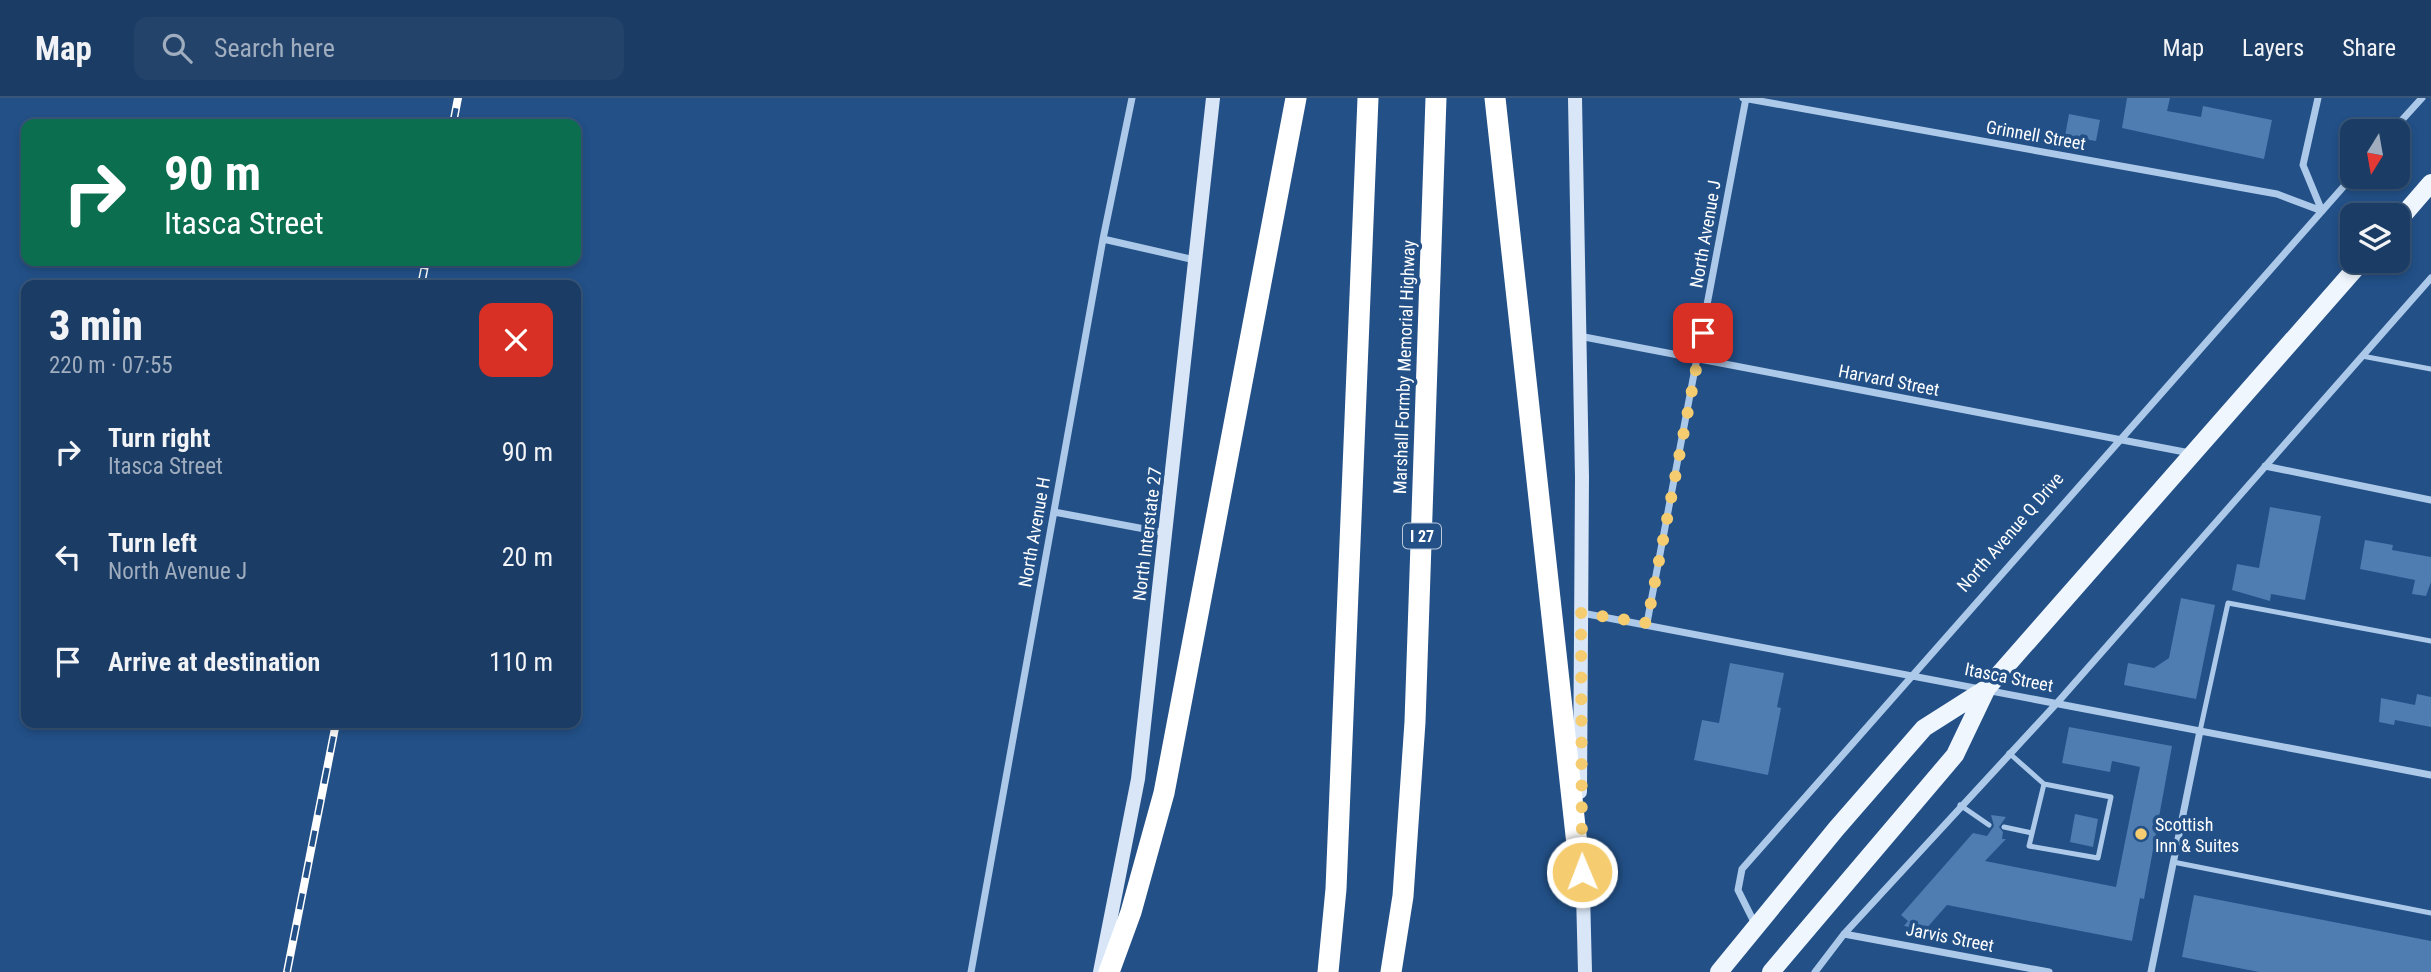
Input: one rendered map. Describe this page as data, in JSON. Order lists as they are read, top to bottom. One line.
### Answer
{"streets":{"highway":["Marshall Formby Memorial Highway","I 27"],"main road":["North Interstate 27"],"street":["Grinnell Street","North Avenue J","Harvard Street","North Avenue H","North Avenue Q Drive","Itasca Street","Jarvis Street"]},"crossings":[["Grinnell Street","North Avenue J"],["Grinnell Street","North Avenue Q Drive"],["North Avenue J","Harvard Street"],["North Avenue J","Itasca Street"],["Harvard Street","North Avenue Q Drive"],["North Avenue Q Drive","Itasca Street"]],"places":["Scottish Inn & Suites"],"north":"bottom","page":{"header":"Map","search":"Search here","nav":["Map","Layers","Share"],"turn":["90 m","Itasca Street"],"heading":["3 min","220 m · 07:55"],"list":[{"name":"Turn right","note":"Itasca Street","value":"90 m"},{"name":"Turn left","note":"North Avenue J","value":"20 m"},{"name":"Arrive at destination","value":"110 m"}]}}
